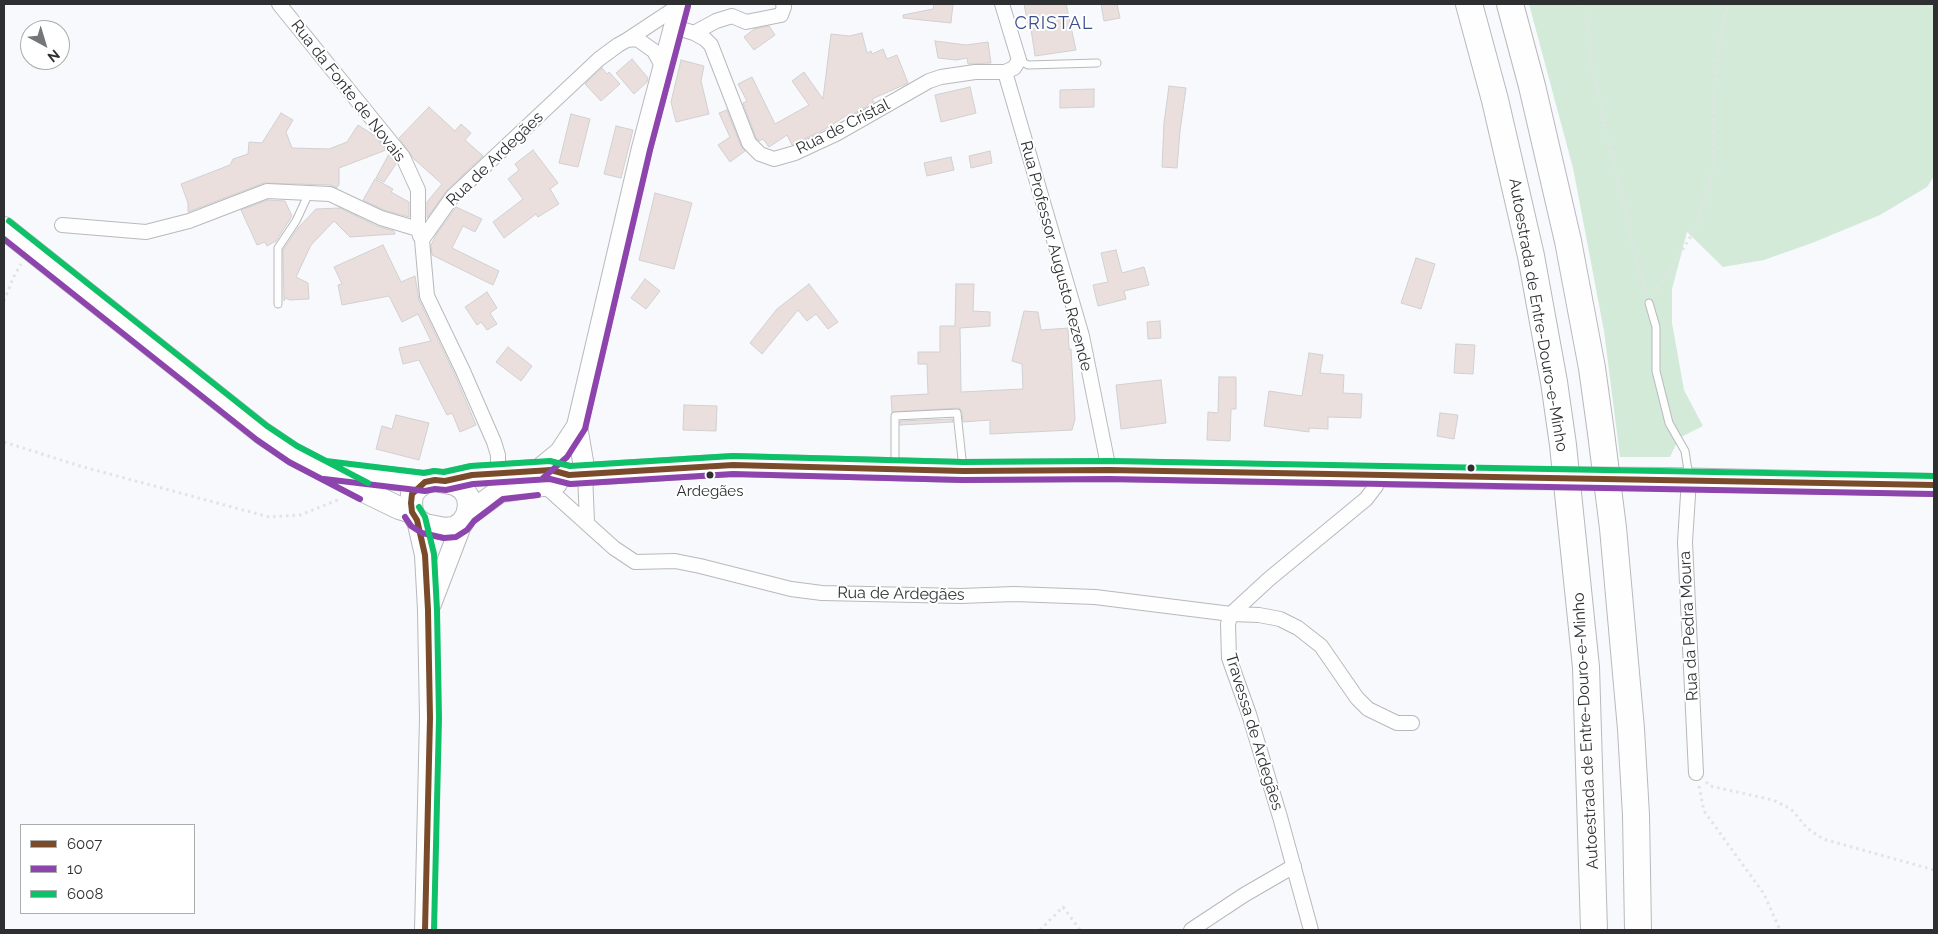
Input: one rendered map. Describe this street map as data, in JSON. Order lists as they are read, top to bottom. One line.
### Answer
{"streets":{"highway":["Autoestrada de Entre-Douro-e-Minho"],"street":["Rua da Fonte de Novais","Rua de Cristal","Rua de Ardegães","Rua Professor Augusto Rezende","Rua da Pedra Moura","Travessa de Ardegães"]},"crossings":[["Rua da Fonte de Novais","Rua de Ardegães"],["Rua de Cristal","Rua Professor Augusto Rezende"],["Rua de Ardegães","Travessa de Ardegães"]],"districts":["CRISTAL"],"places":["Ardegães"],"lines":["transit line 10","transit line 6008","transit line 6007"],"legend":["6007","10","6008"],"north":"bottom right"}
